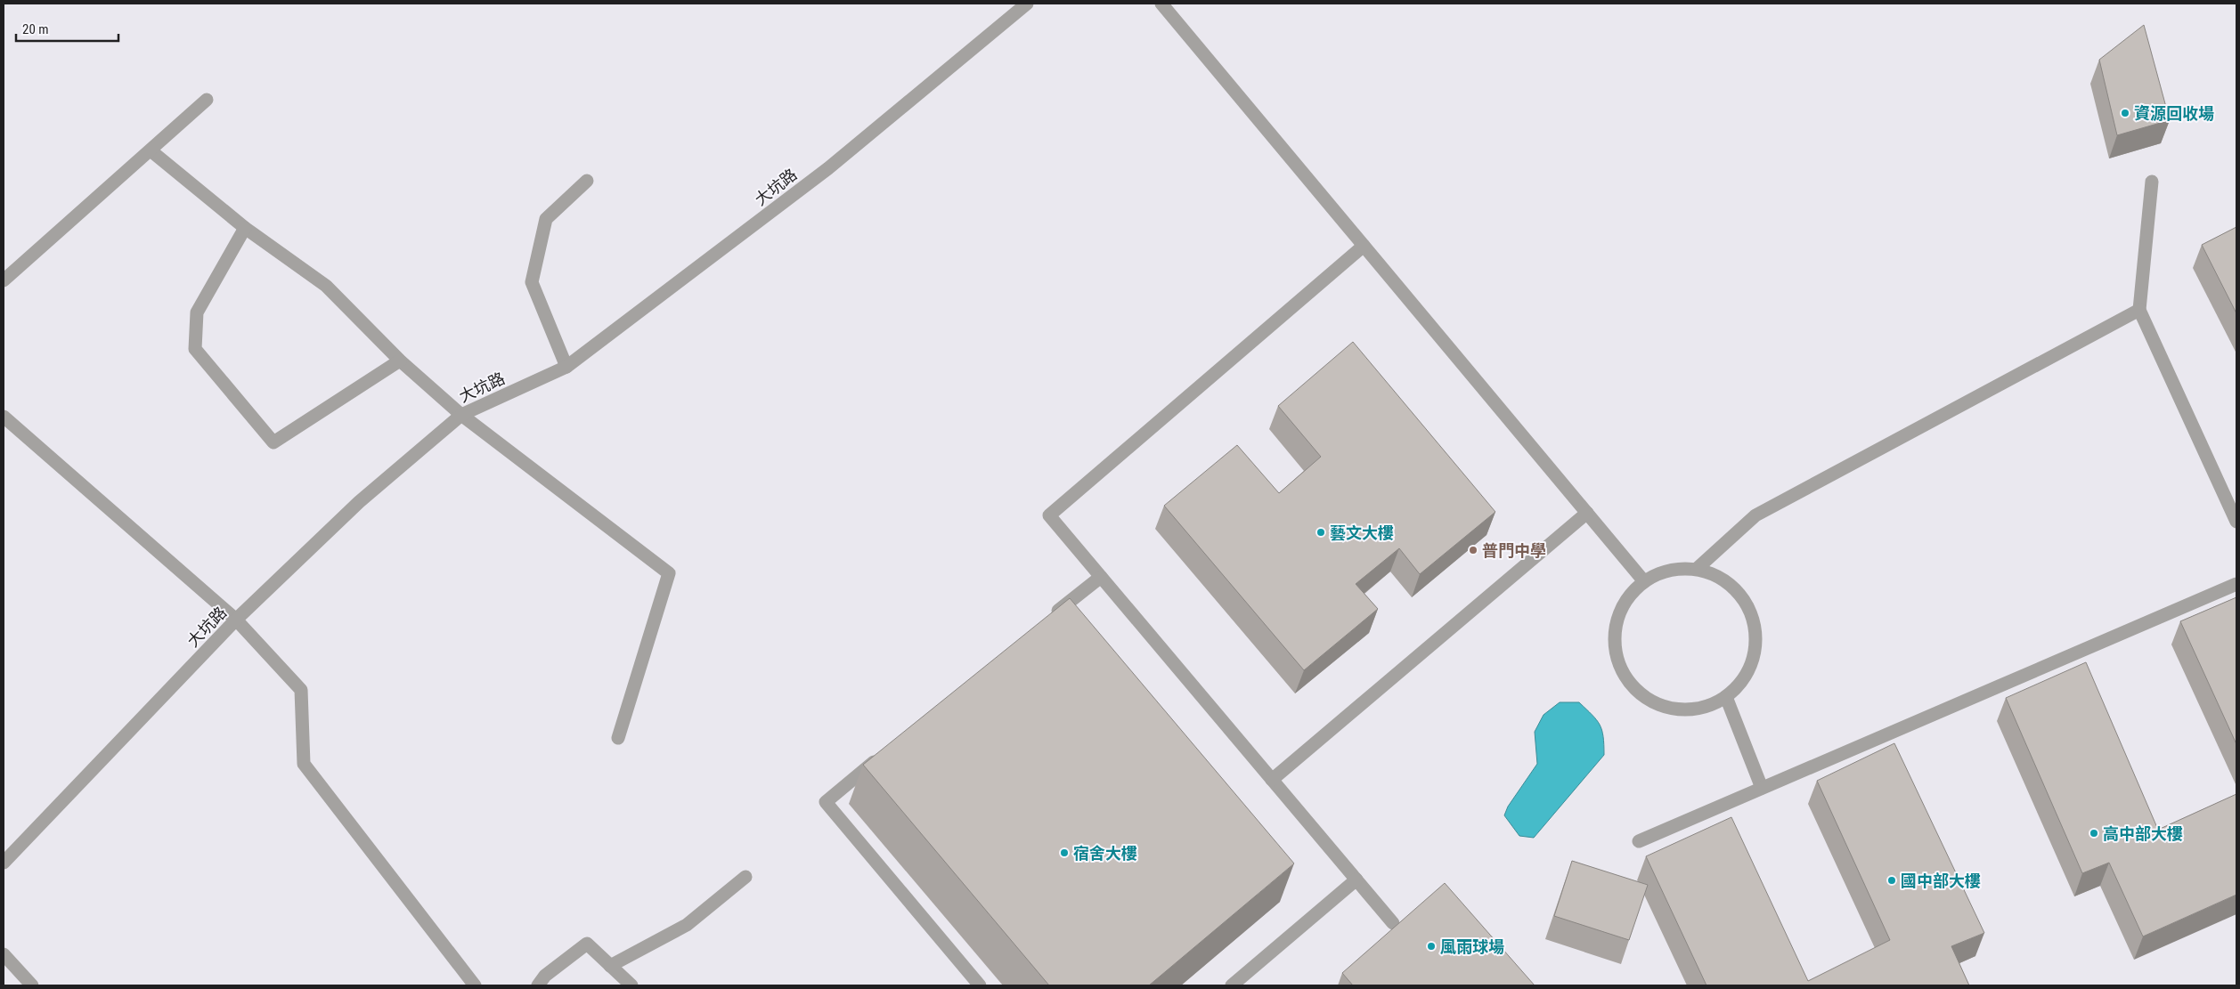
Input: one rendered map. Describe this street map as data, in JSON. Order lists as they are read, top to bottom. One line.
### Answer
{"streets":{"street":["大坑路"]},"places":["資源回收場","藝文大樓","普門中學","高中部大樓","宿舍大樓","國中部大樓","風雨球場"],"scale_bar":"20 m"}
